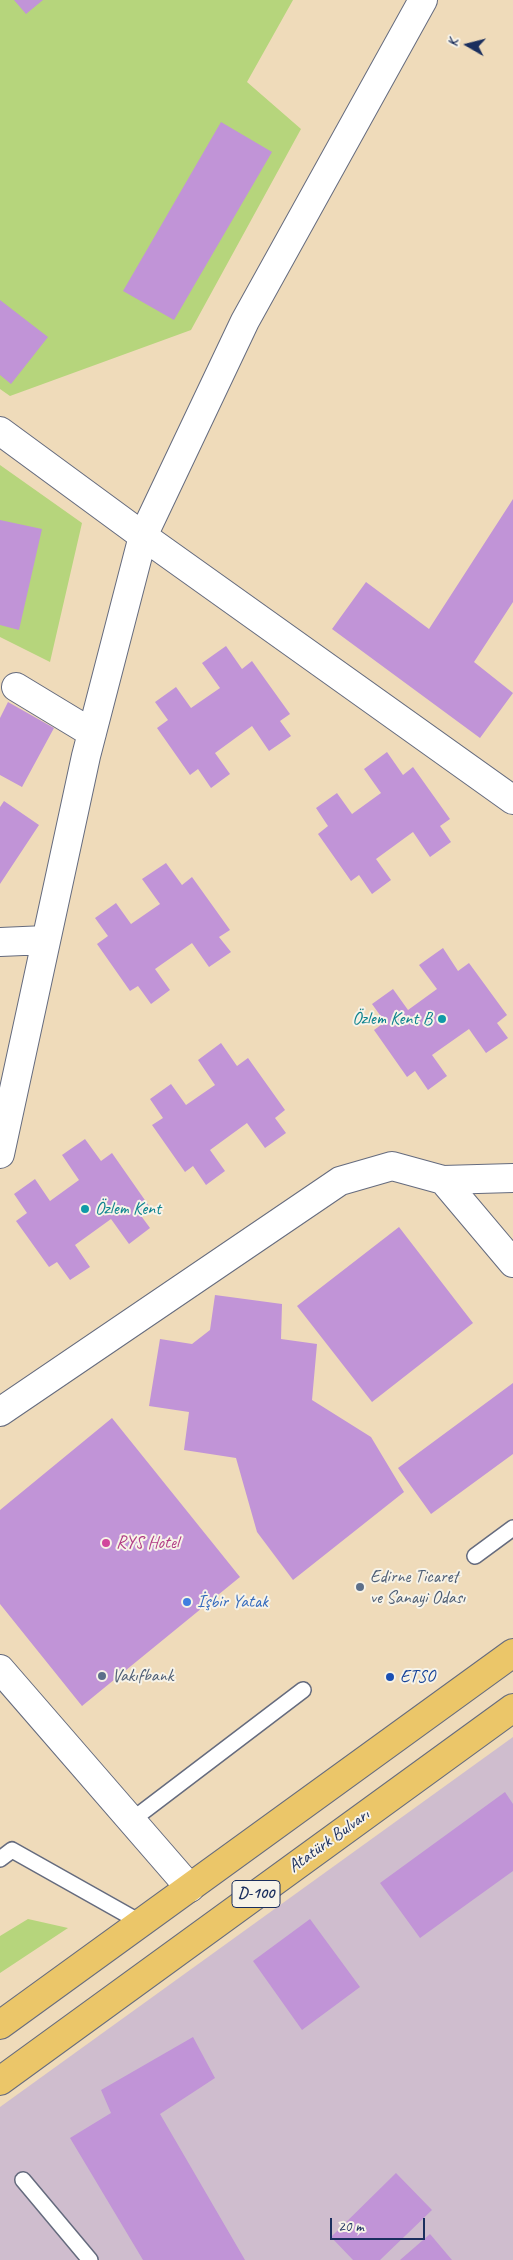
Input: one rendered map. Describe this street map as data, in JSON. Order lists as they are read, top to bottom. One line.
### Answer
{"streets":{"main road":["Atatürk Bulvarı","D-100"]},"places":["Özlem Kent B","Özlem Kent","RYS Hotel","Edirne Ticaret ve Sanayi Odası","İşbir Yatak","Vakıfbank","ETSO"],"scale_bar":"20 m","north":"left"}
